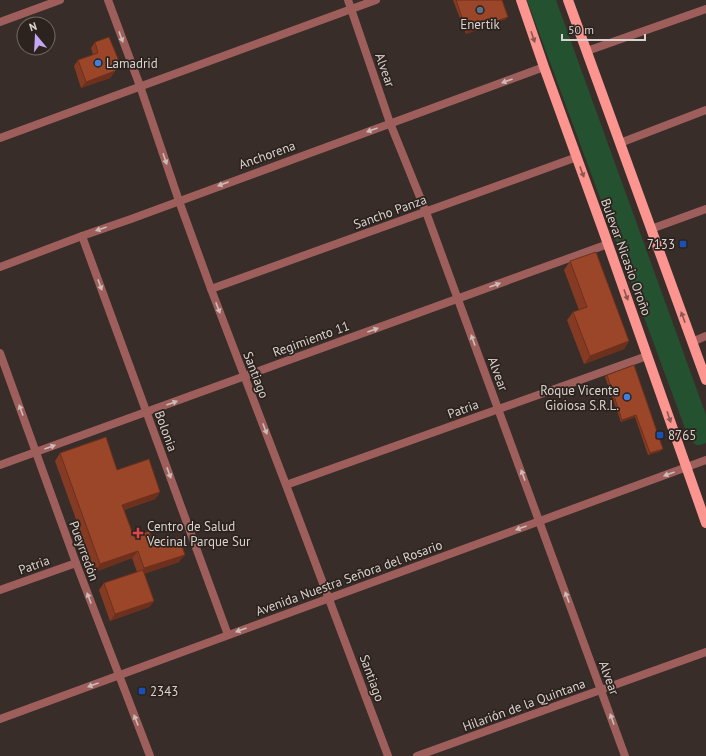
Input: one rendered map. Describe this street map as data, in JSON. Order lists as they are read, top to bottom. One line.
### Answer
{"streets":{"main road":["Bulevar Nicasio Oroño"],"street":["Alvear","Anchorena","Sancho Panza","Regimiento 11","Santiago","Patria","Bolonia","Pueyrredón","Avenida Nuestra Señora del Rosario","Hilarión de la Quintana"]},"crossings":[["Alvear","Anchorena"],["Alvear","Sancho Panza"],["Alvear","Regimiento 11"],["Alvear","Patria"],["Alvear","Avenida Nuestra Señora del Rosario"],["Alvear","Hilarión de la Quintana"],["Anchorena","Bulevar Nicasio Oroño"],["Anchorena","Santiago"],["Anchorena","Bolonia"],["Sancho Panza","Bulevar Nicasio Oroño"],["Sancho Panza","Santiago"],["Bulevar Nicasio Oroño","Regimiento 11"],["Bulevar Nicasio Oroño","Patria"],["Bulevar Nicasio Oroño","Avenida Nuestra Señora del Rosario"],["Regimiento 11","Santiago"],["Regimiento 11","Bolonia"],["Regimiento 11","Pueyrredón"],["Santiago","Patria"],["Santiago","Avenida Nuestra Señora del Rosario"],["Patria","Pueyrredón"],["Bolonia","Avenida Nuestra Señora del Rosario"],["Pueyrredón","Avenida Nuestra Señora del Rosario"]],"one_way":["Alvear","Anchorena","Regimiento 11","Santiago","Bolonia","Pueyrredón","Avenida Nuestra Señora del Rosario"],"places":{"other":["Enertik","Lamadrid","Roque Vicente Gioiosa S.R.L."],"transit":["7133","8765","2343"],"health":["Centro de Salud Vecinal Parque Sur"]},"scale_bar":"50 m","north":"top"}
